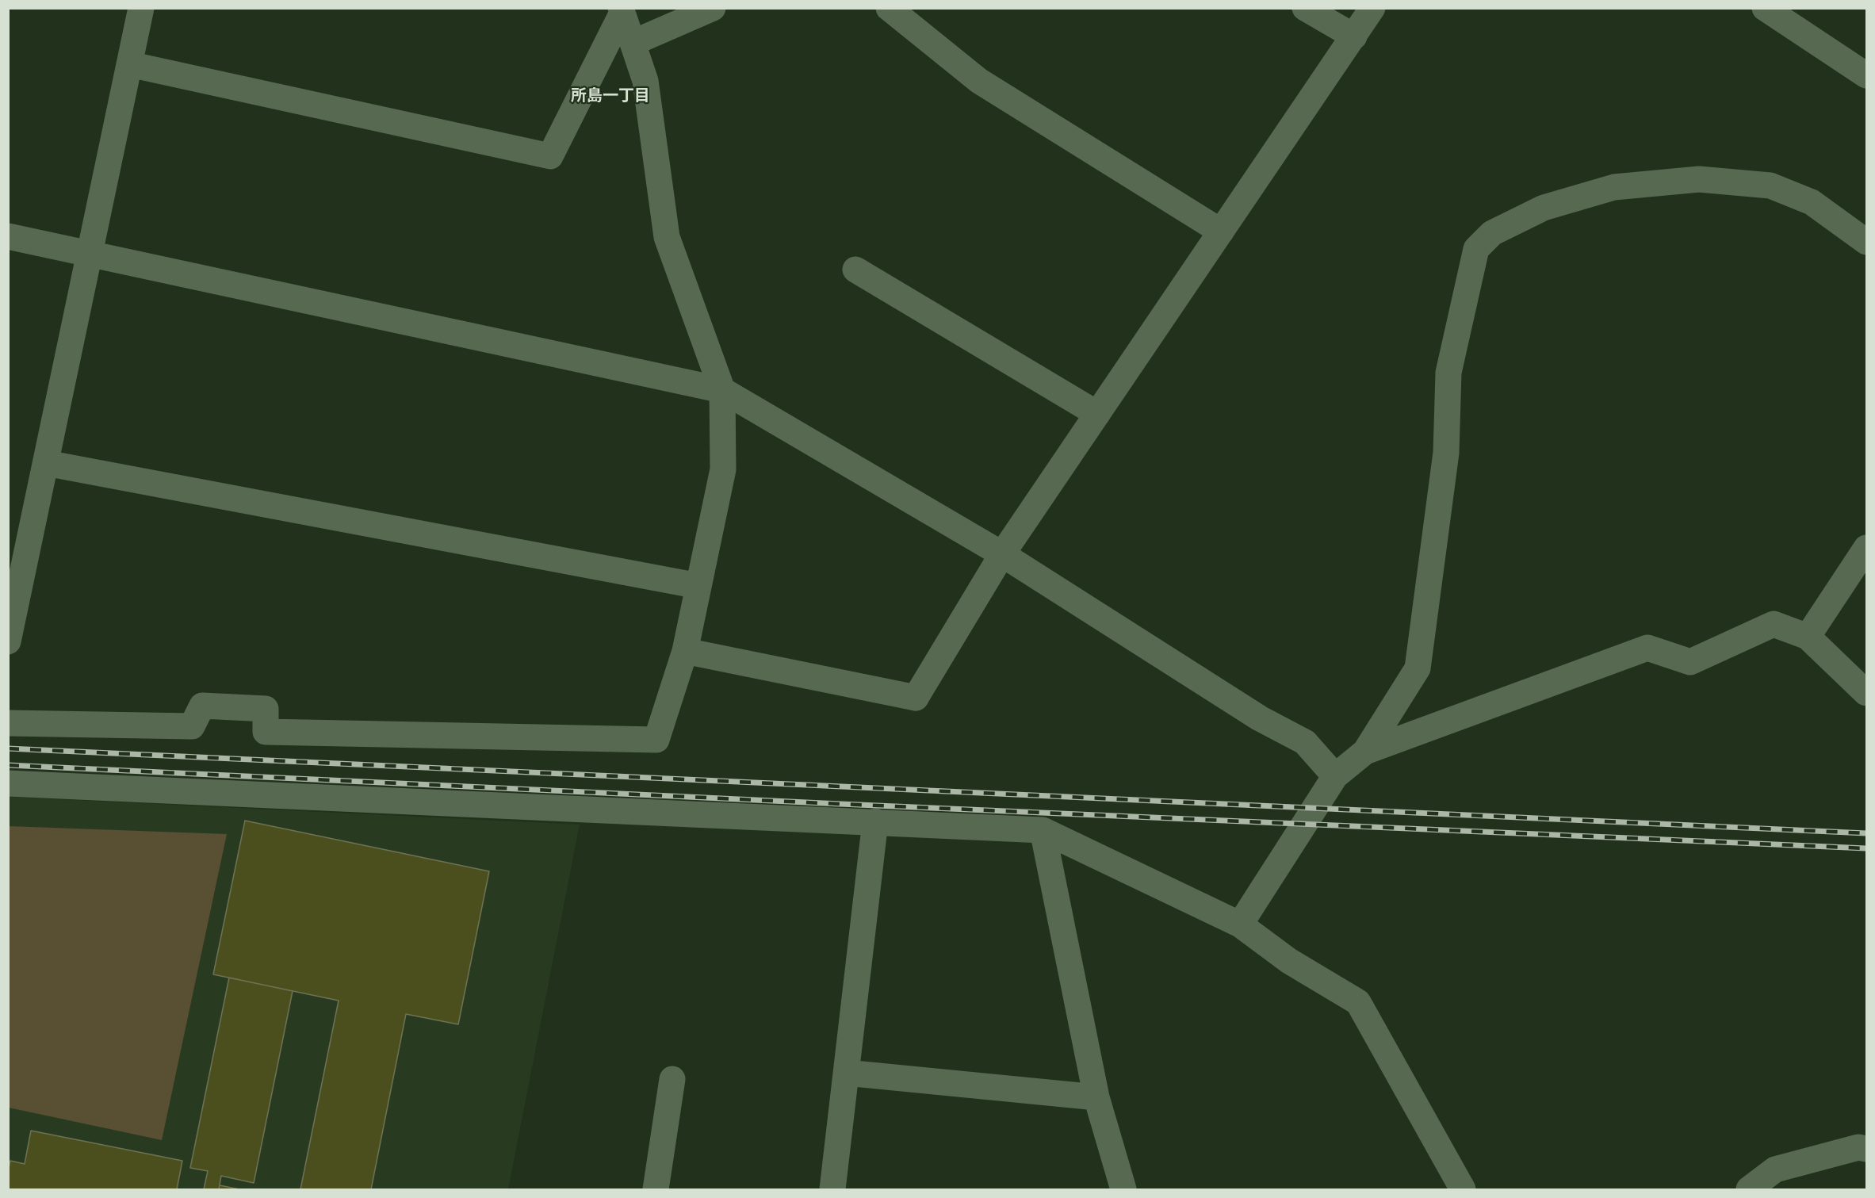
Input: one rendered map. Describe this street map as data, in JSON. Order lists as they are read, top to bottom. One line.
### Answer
{"districts":["所島一丁目"]}
